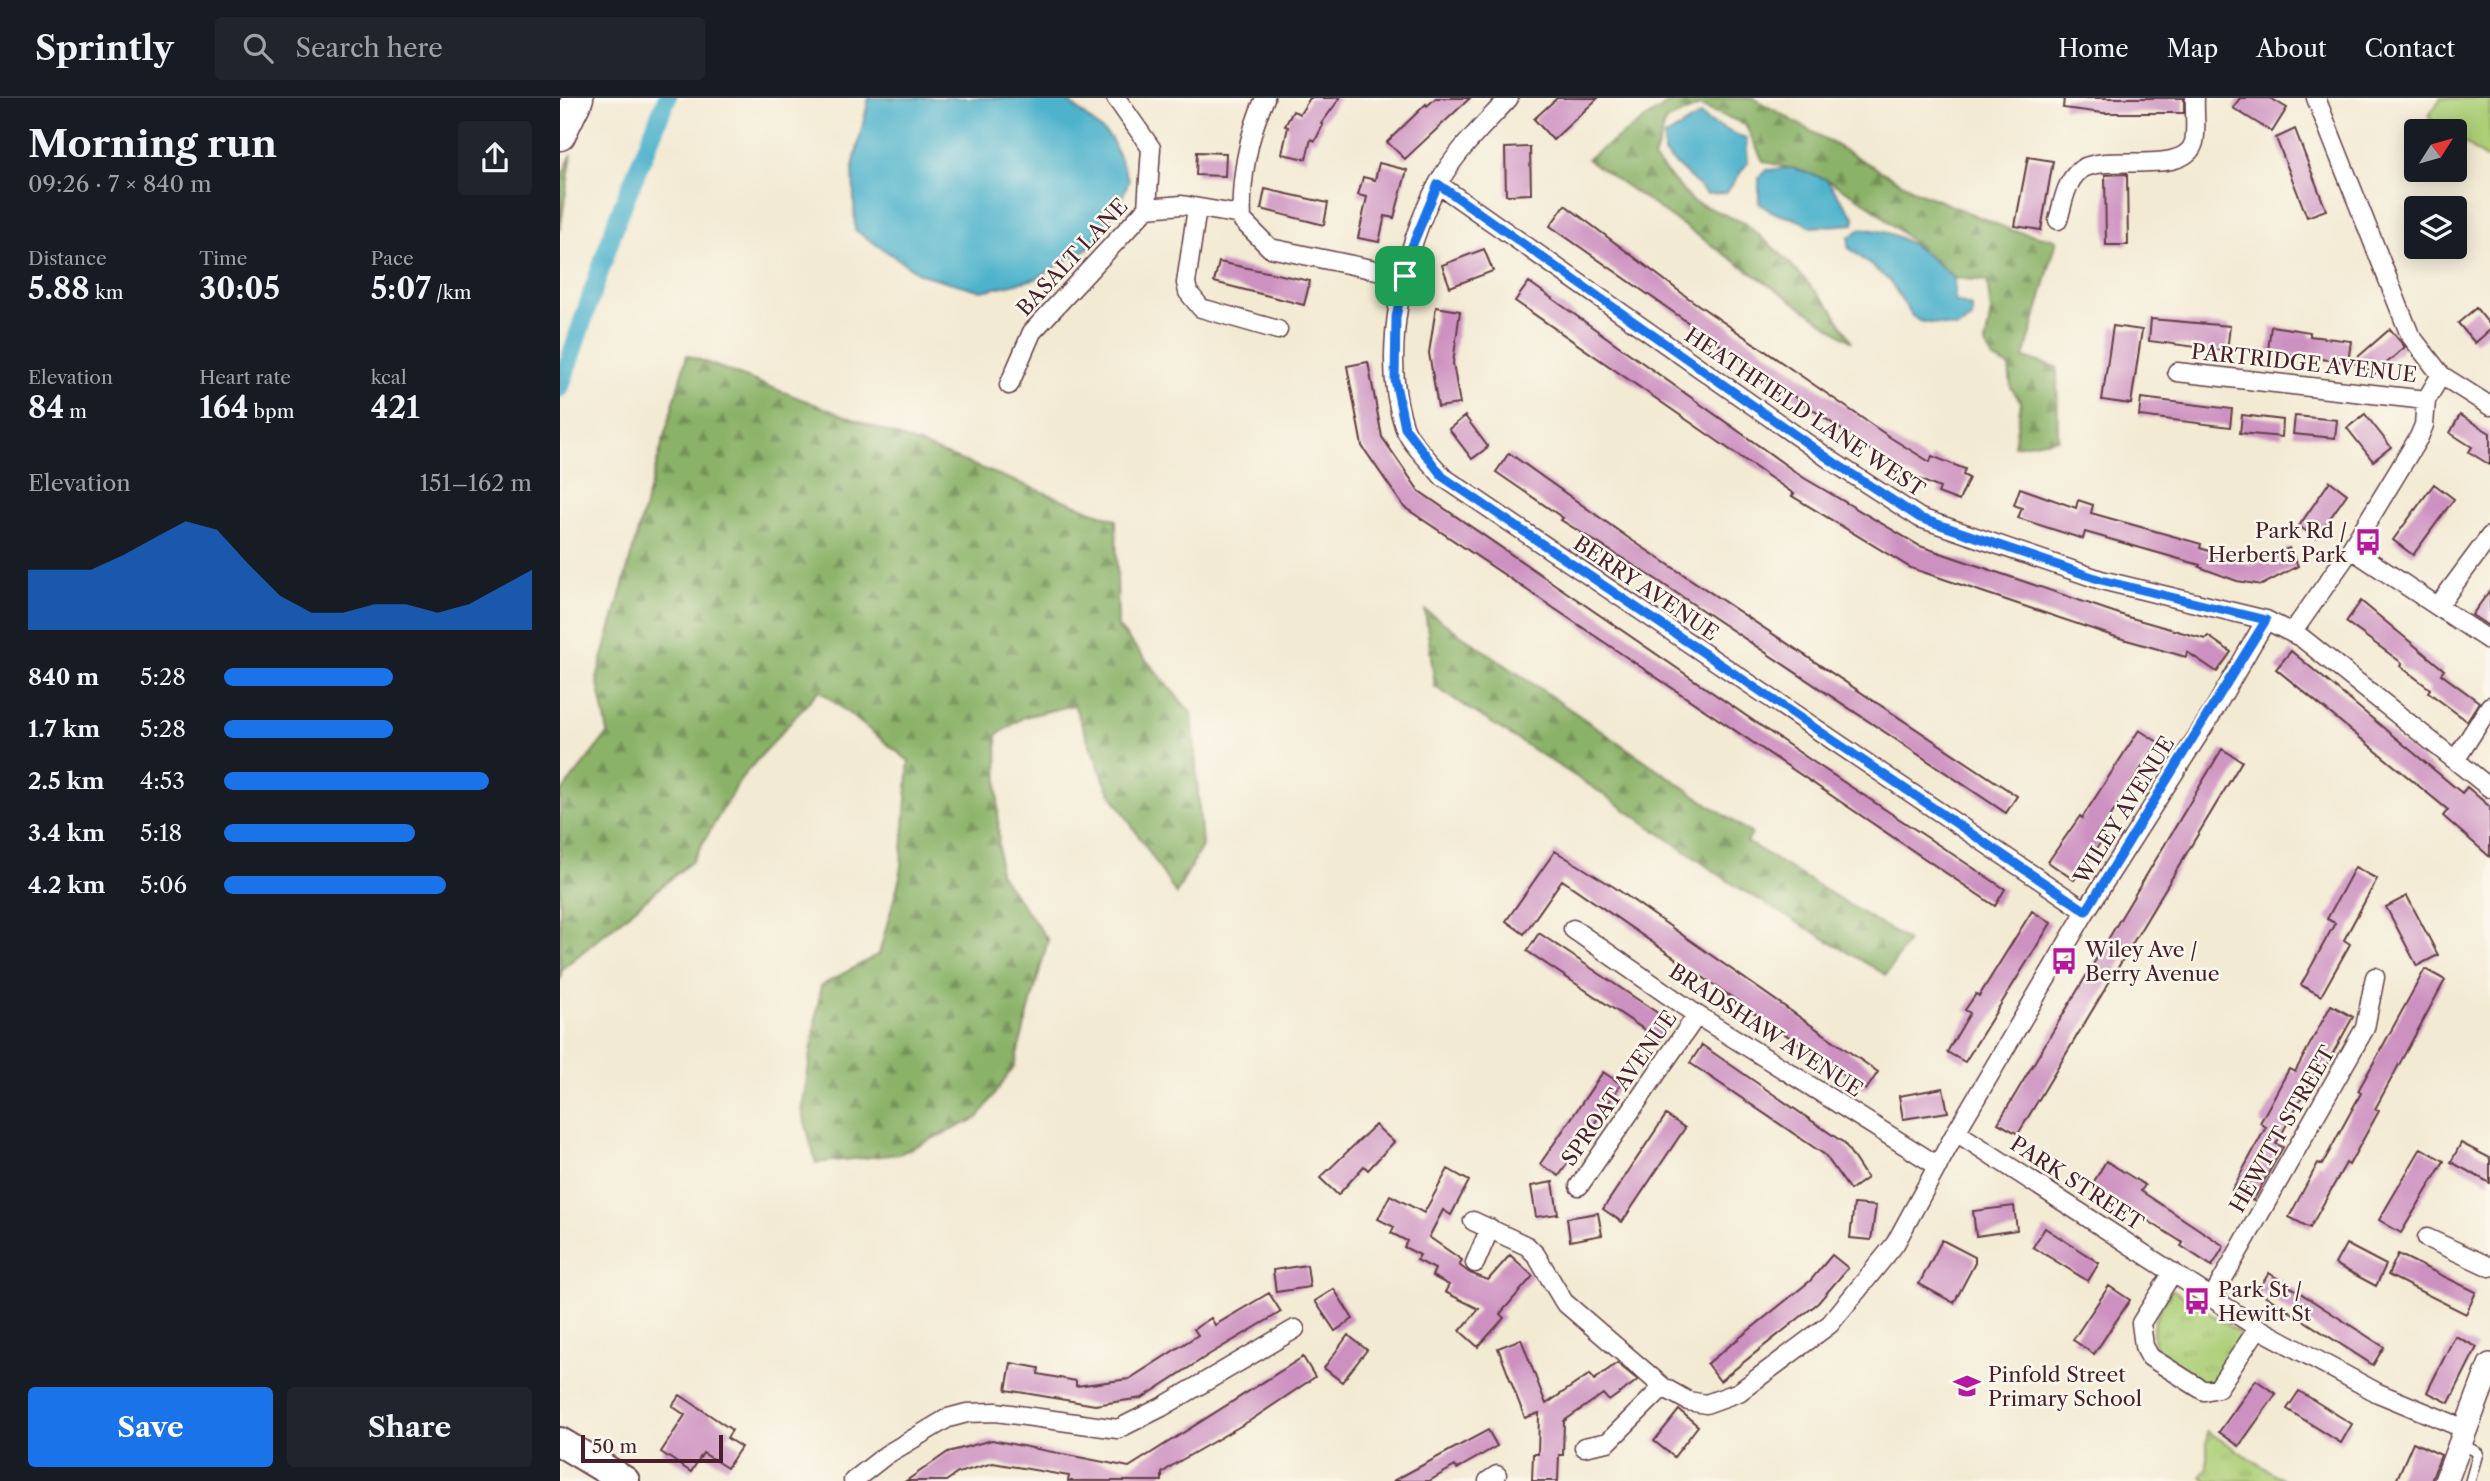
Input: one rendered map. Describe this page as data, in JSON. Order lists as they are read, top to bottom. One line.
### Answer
{"streets":{"street":["BASALT LANE","PARTRIDGE AVENUE","HEATHFIELD LANE WEST","BERRY AVENUE","WILEY AVENUE","BRADSHAW AVENUE","SPROAT AVENUE","HEWITT STREET","PARK STREET"]},"crossings":[["HEATHFIELD LANE WEST","BERRY AVENUE"],["HEATHFIELD LANE WEST","WILEY AVENUE"],["BERRY AVENUE","WILEY AVENUE"],["WILEY AVENUE","BRADSHAW AVENUE"],["WILEY AVENUE","PARK STREET"],["BRADSHAW AVENUE","SPROAT AVENUE"],["HEWITT STREET","PARK STREET"]],"places":{"bus stop":["Park Rd / Herberts Park","Wiley Ave / Berry Avenue","Park St / Hewitt St"],"school or university":["Pinfold Street Primary School"]},"scale_bar":"50 m","north":"top right","page":{"header":"Sprintly","search":"Search here","nav":["Home","Map","About","Contact"],"heading":["Morning run","09:26 · 7 × 840 m"],"stats":[["Distance","5.88 km"],["Time","30:05"],["Pace","5:07 /km"],["Elevation","84 m"],["Heart rate","164 bpm"],["kcal","421"]],"chart":["Elevation","151–162 m"],"list":[{"name":"840 m","note":"5:28"},{"name":"1.7 km","note":"5:28"},{"name":"2.5 km","note":"4:53"},{"name":"3.4 km","note":"5:18"},{"name":"4.2 km","note":"5:06"}],"buttons":["Save","Share"],"scale":"50 m"}}
